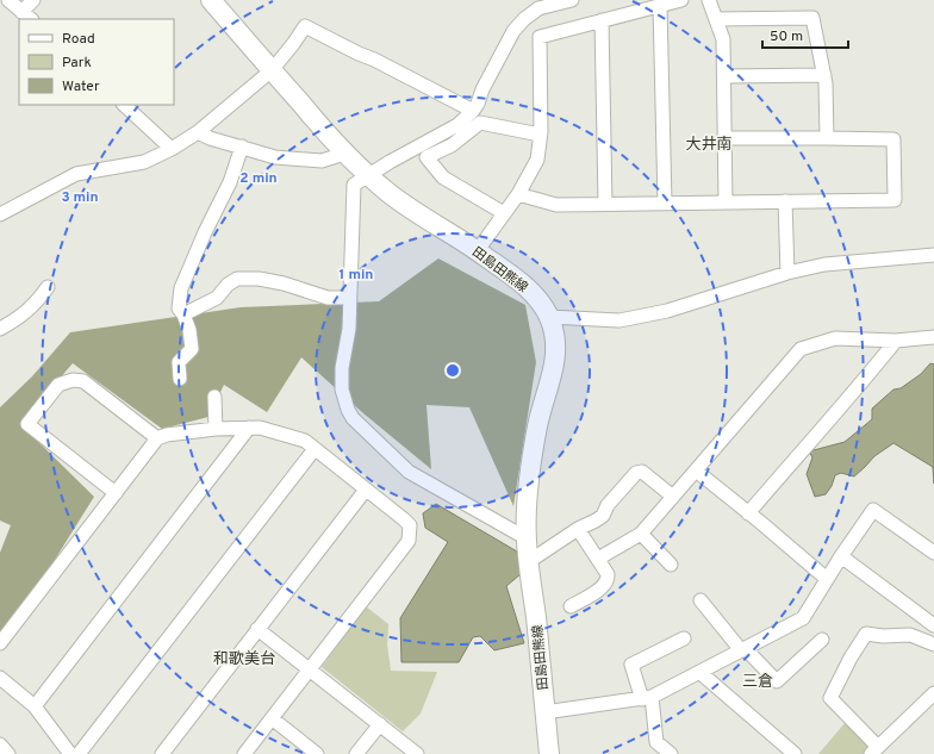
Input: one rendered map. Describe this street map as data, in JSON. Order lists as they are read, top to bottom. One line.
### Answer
{"streets":{"main road":["田島田熊線"]},"districts":["大井南","和歌美台","三倉"],"legend":["Road","Park","Water"],"scale_bar":"50 m","rings":["2 min","3 min","1 min"]}
